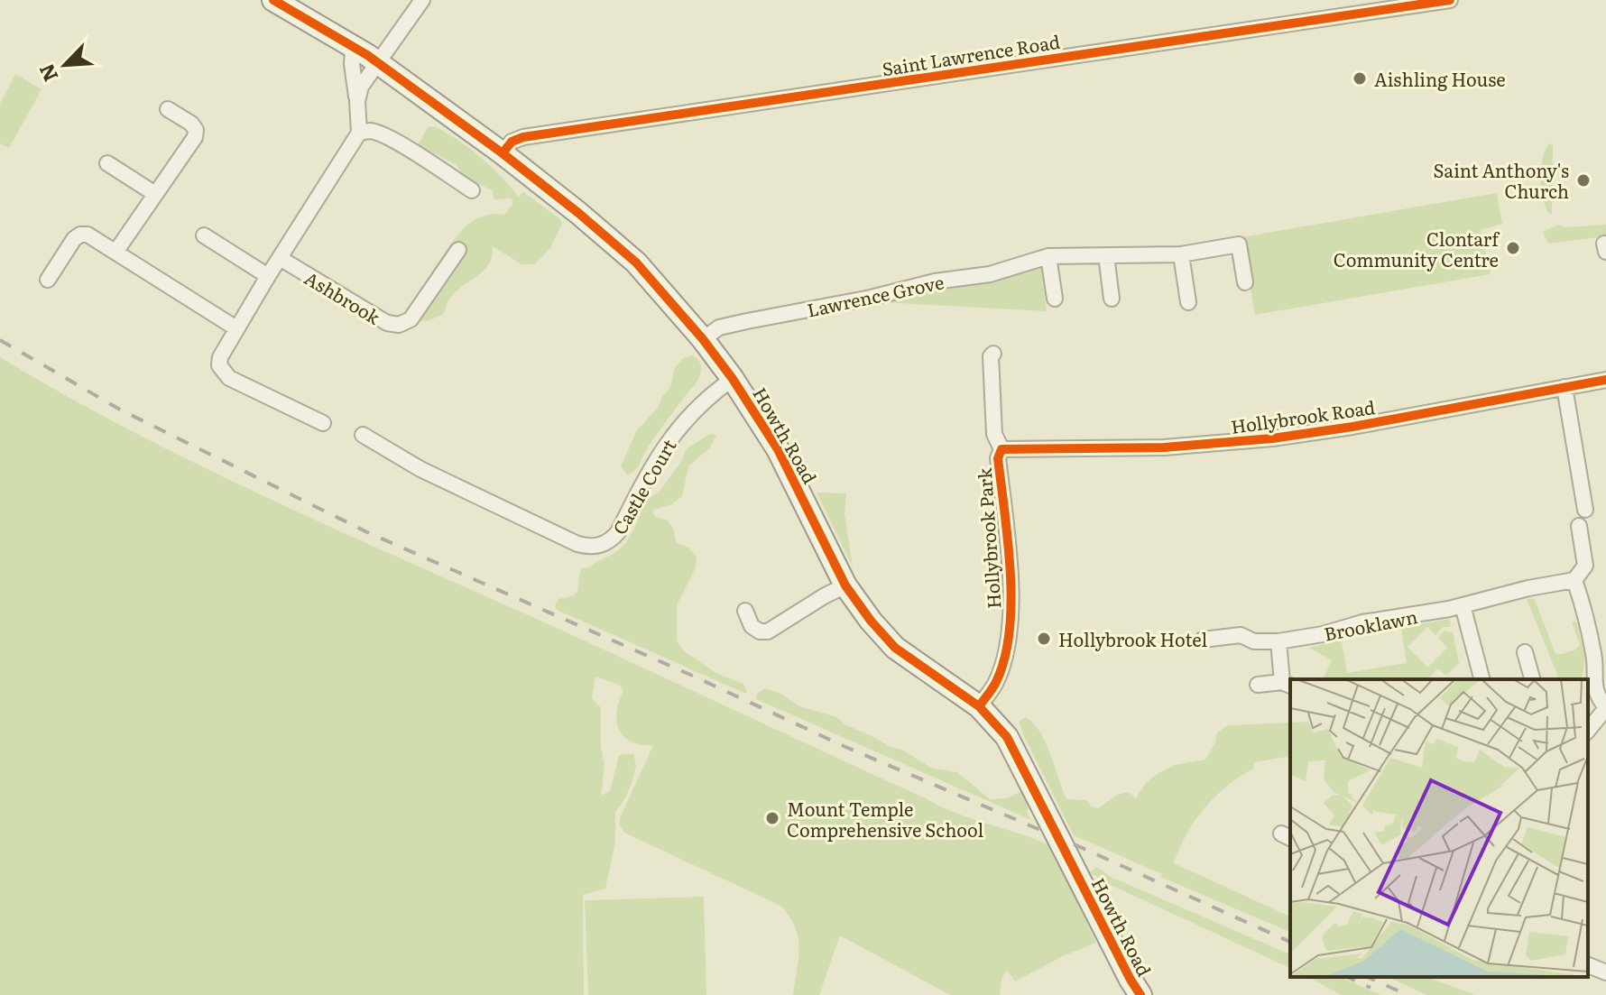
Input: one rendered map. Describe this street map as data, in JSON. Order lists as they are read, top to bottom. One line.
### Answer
{"streets":{"main road":["Howth Road"],"street":["Saint Lawrence Road","Lawrence Grove","Ashbrook","Hollybrook Road","Castle Court","Hollybrook Park","Brooklawn"]},"crossings":[["Saint Lawrence Road","Howth Road"],["Lawrence Grove","Howth Road"],["Hollybrook Road","Hollybrook Park"],["Howth Road","Castle Court"],["Howth Road","Hollybrook Park"]],"places":["Aishling House","Saint Anthony's Church","Clontarf Community Centre","Hollybrook Hotel","Mount Temple Comprehensive School"],"north":"bottom left"}
